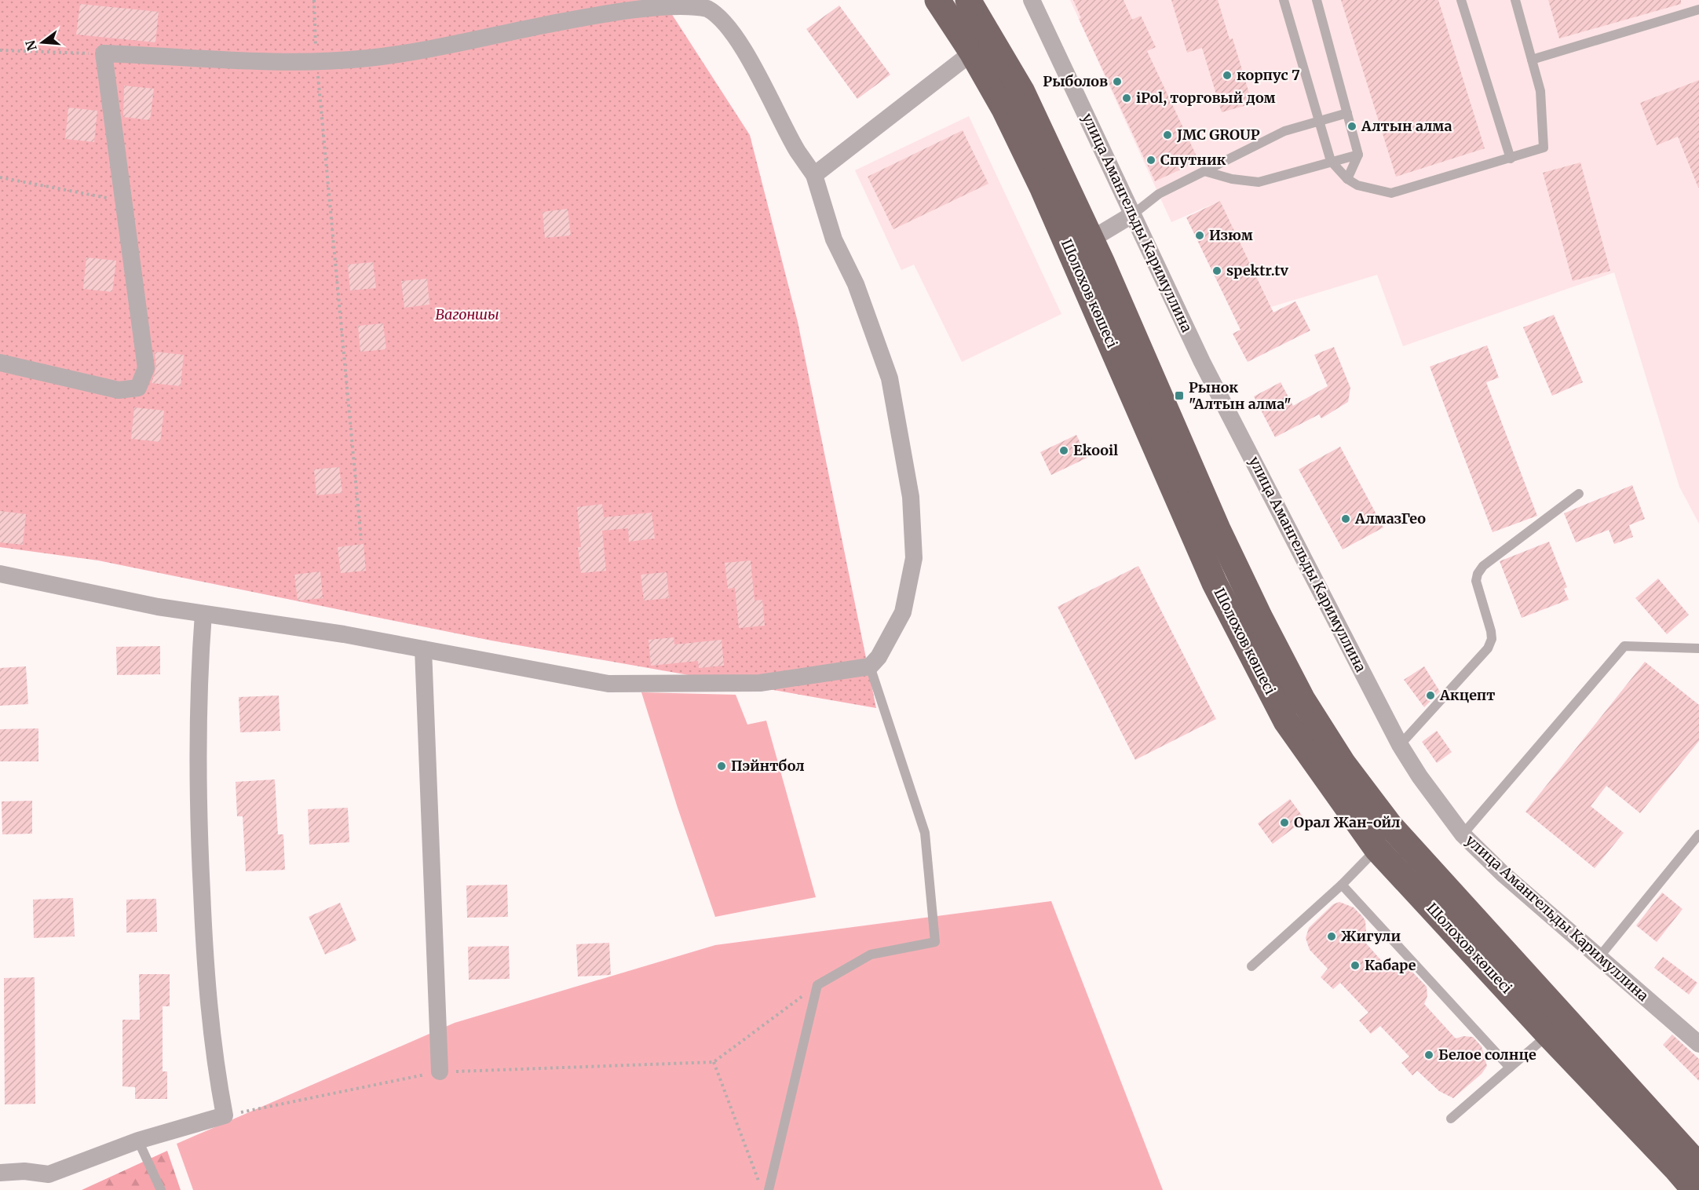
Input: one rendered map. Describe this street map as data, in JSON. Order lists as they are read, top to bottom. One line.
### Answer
{"streets":{"highway":["Шолохов көшесі"],"street":["улица Амангельды Каримуллина"]},"parks":["Вагоншы"],"places":{"other":["корпус 7","Рыболов","iPol, торговый дом","Алтын алма","JMC GROUP","Спутник","Изюм","spektr.tv","Ekooil","АлмазГео","Акцепт","Пэйнтбол","Орал Жан-ойл","Жигули","Кабаре","Белое солнце"],"transit":["Рынок \"Алтын алма\""]},"north":"left"}
